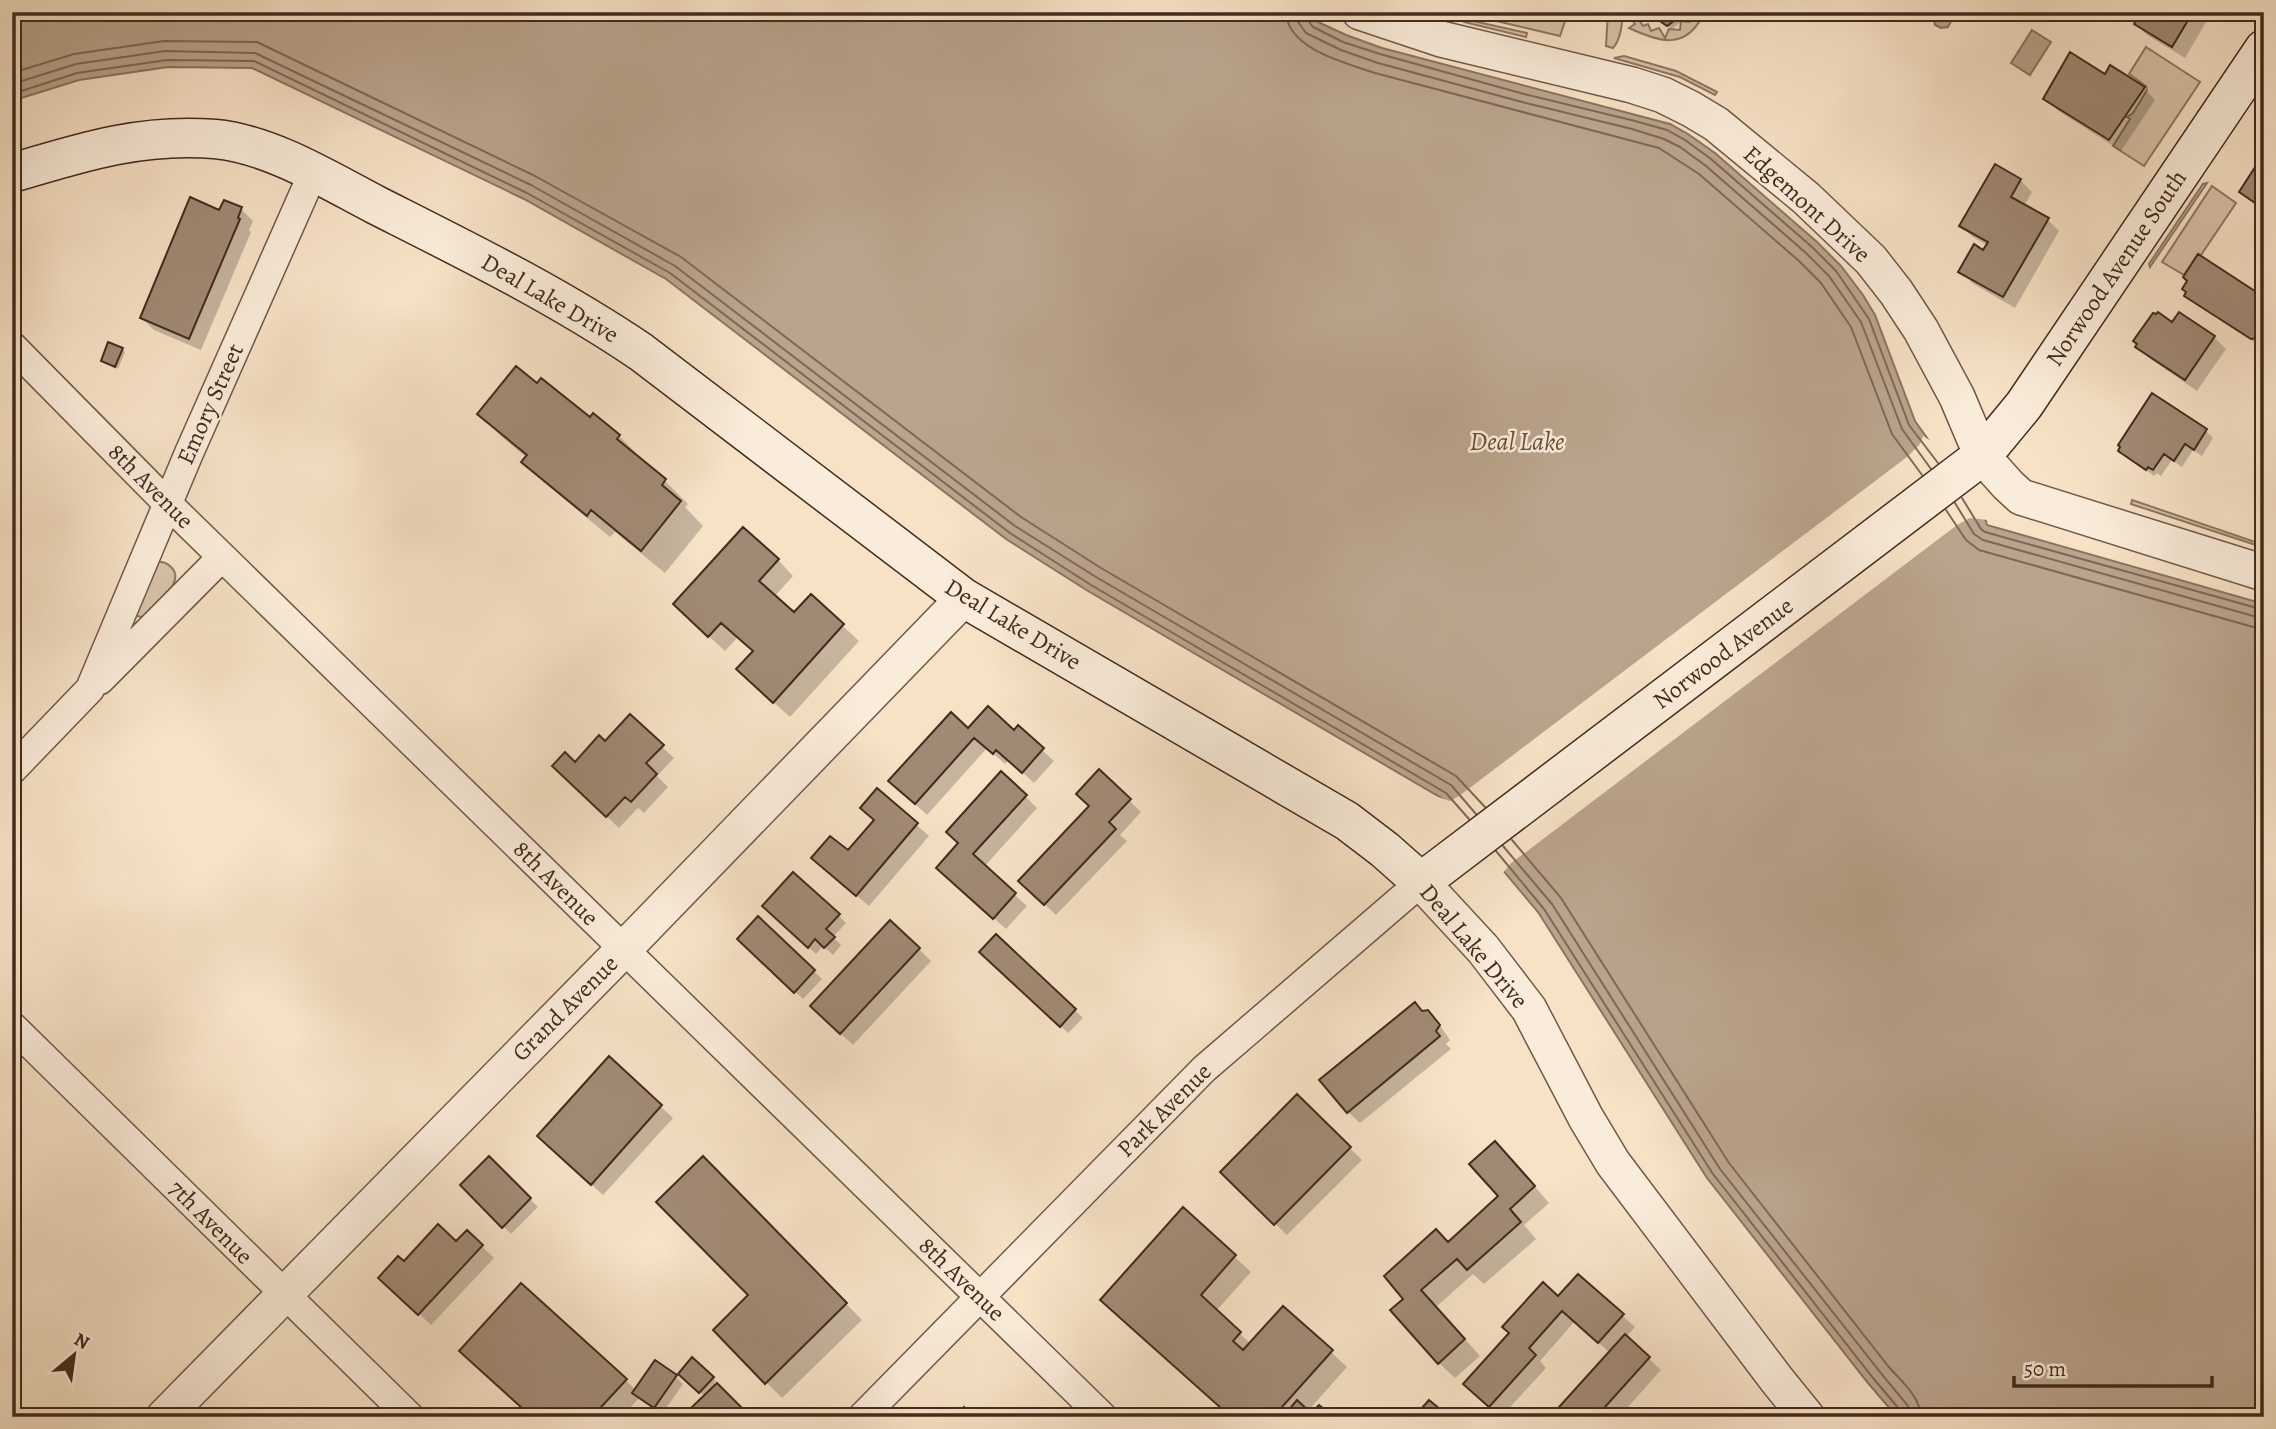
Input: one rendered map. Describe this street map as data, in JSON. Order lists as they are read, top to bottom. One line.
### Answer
{"streets":{"main road":["Norwood Avenue South","Deal Lake Drive","Norwood Avenue","Park Avenue"],"street":["Edgemont Drive","Emory Street","8th Avenue","Grand Avenue","7th Avenue"]},"crossings":[["Edgemont Drive","Norwood Avenue South"],["Edgemont Drive","Norwood Avenue"],["Norwood Avenue South","Norwood Avenue"],["Deal Lake Drive","Emory Street"],["Deal Lake Drive","Grand Avenue"],["Deal Lake Drive","Park Avenue"],["Emory Street","8th Avenue"],["8th Avenue","Grand Avenue"],["8th Avenue","Park Avenue"],["Norwood Avenue","Park Avenue"],["Grand Avenue","7th Avenue"]],"water":["Deal Lake"],"scale_bar":"50 m","north":"top right"}
